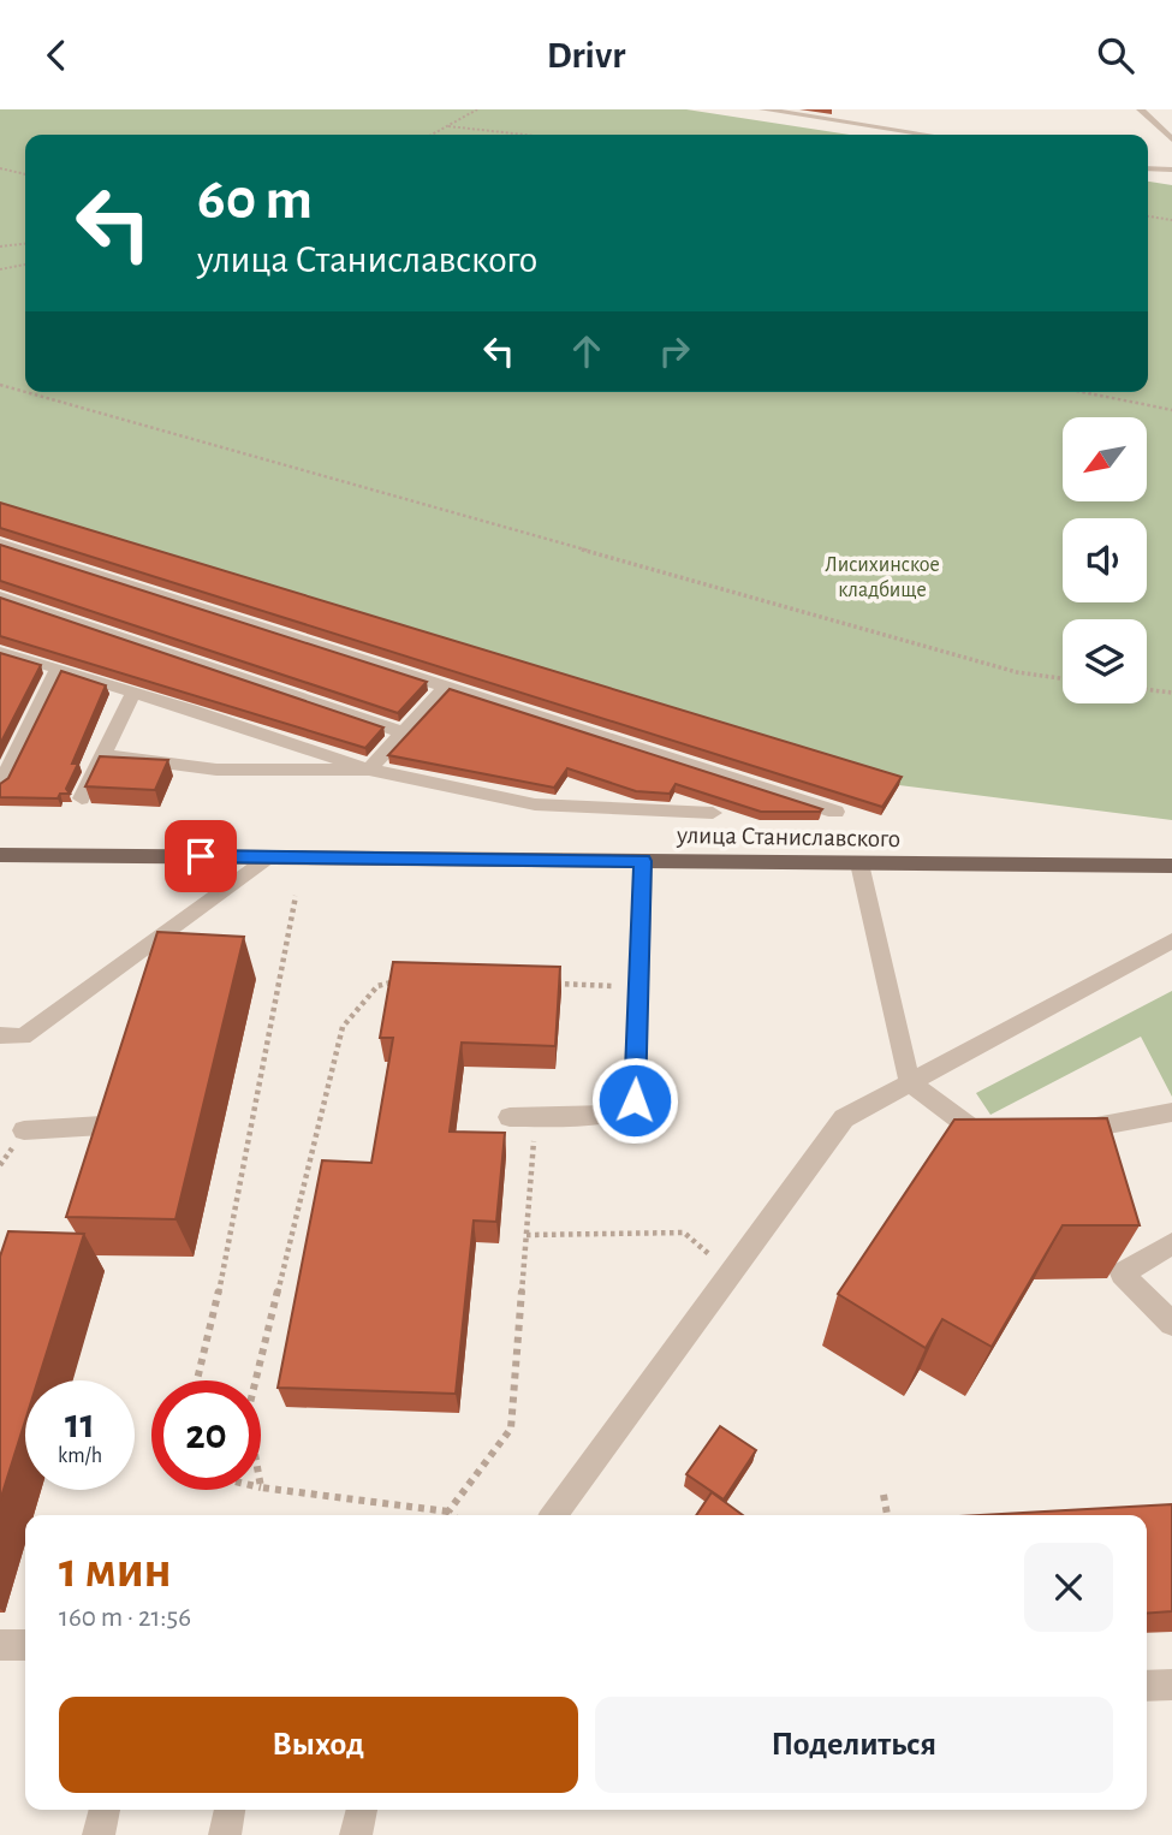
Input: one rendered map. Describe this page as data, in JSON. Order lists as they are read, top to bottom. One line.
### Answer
{"streets":{"main road":["улица Станиславского"]},"parks":["Лисихинское кладбище"],"north":"bottom left","page":{"header":"Drivr","turn":["60 m","улица Станиславского"],"speed":"11 km/h","limit":"20","heading":["1 мин","160 m · 21:56"],"buttons":["Выход","Поделиться"]}}
